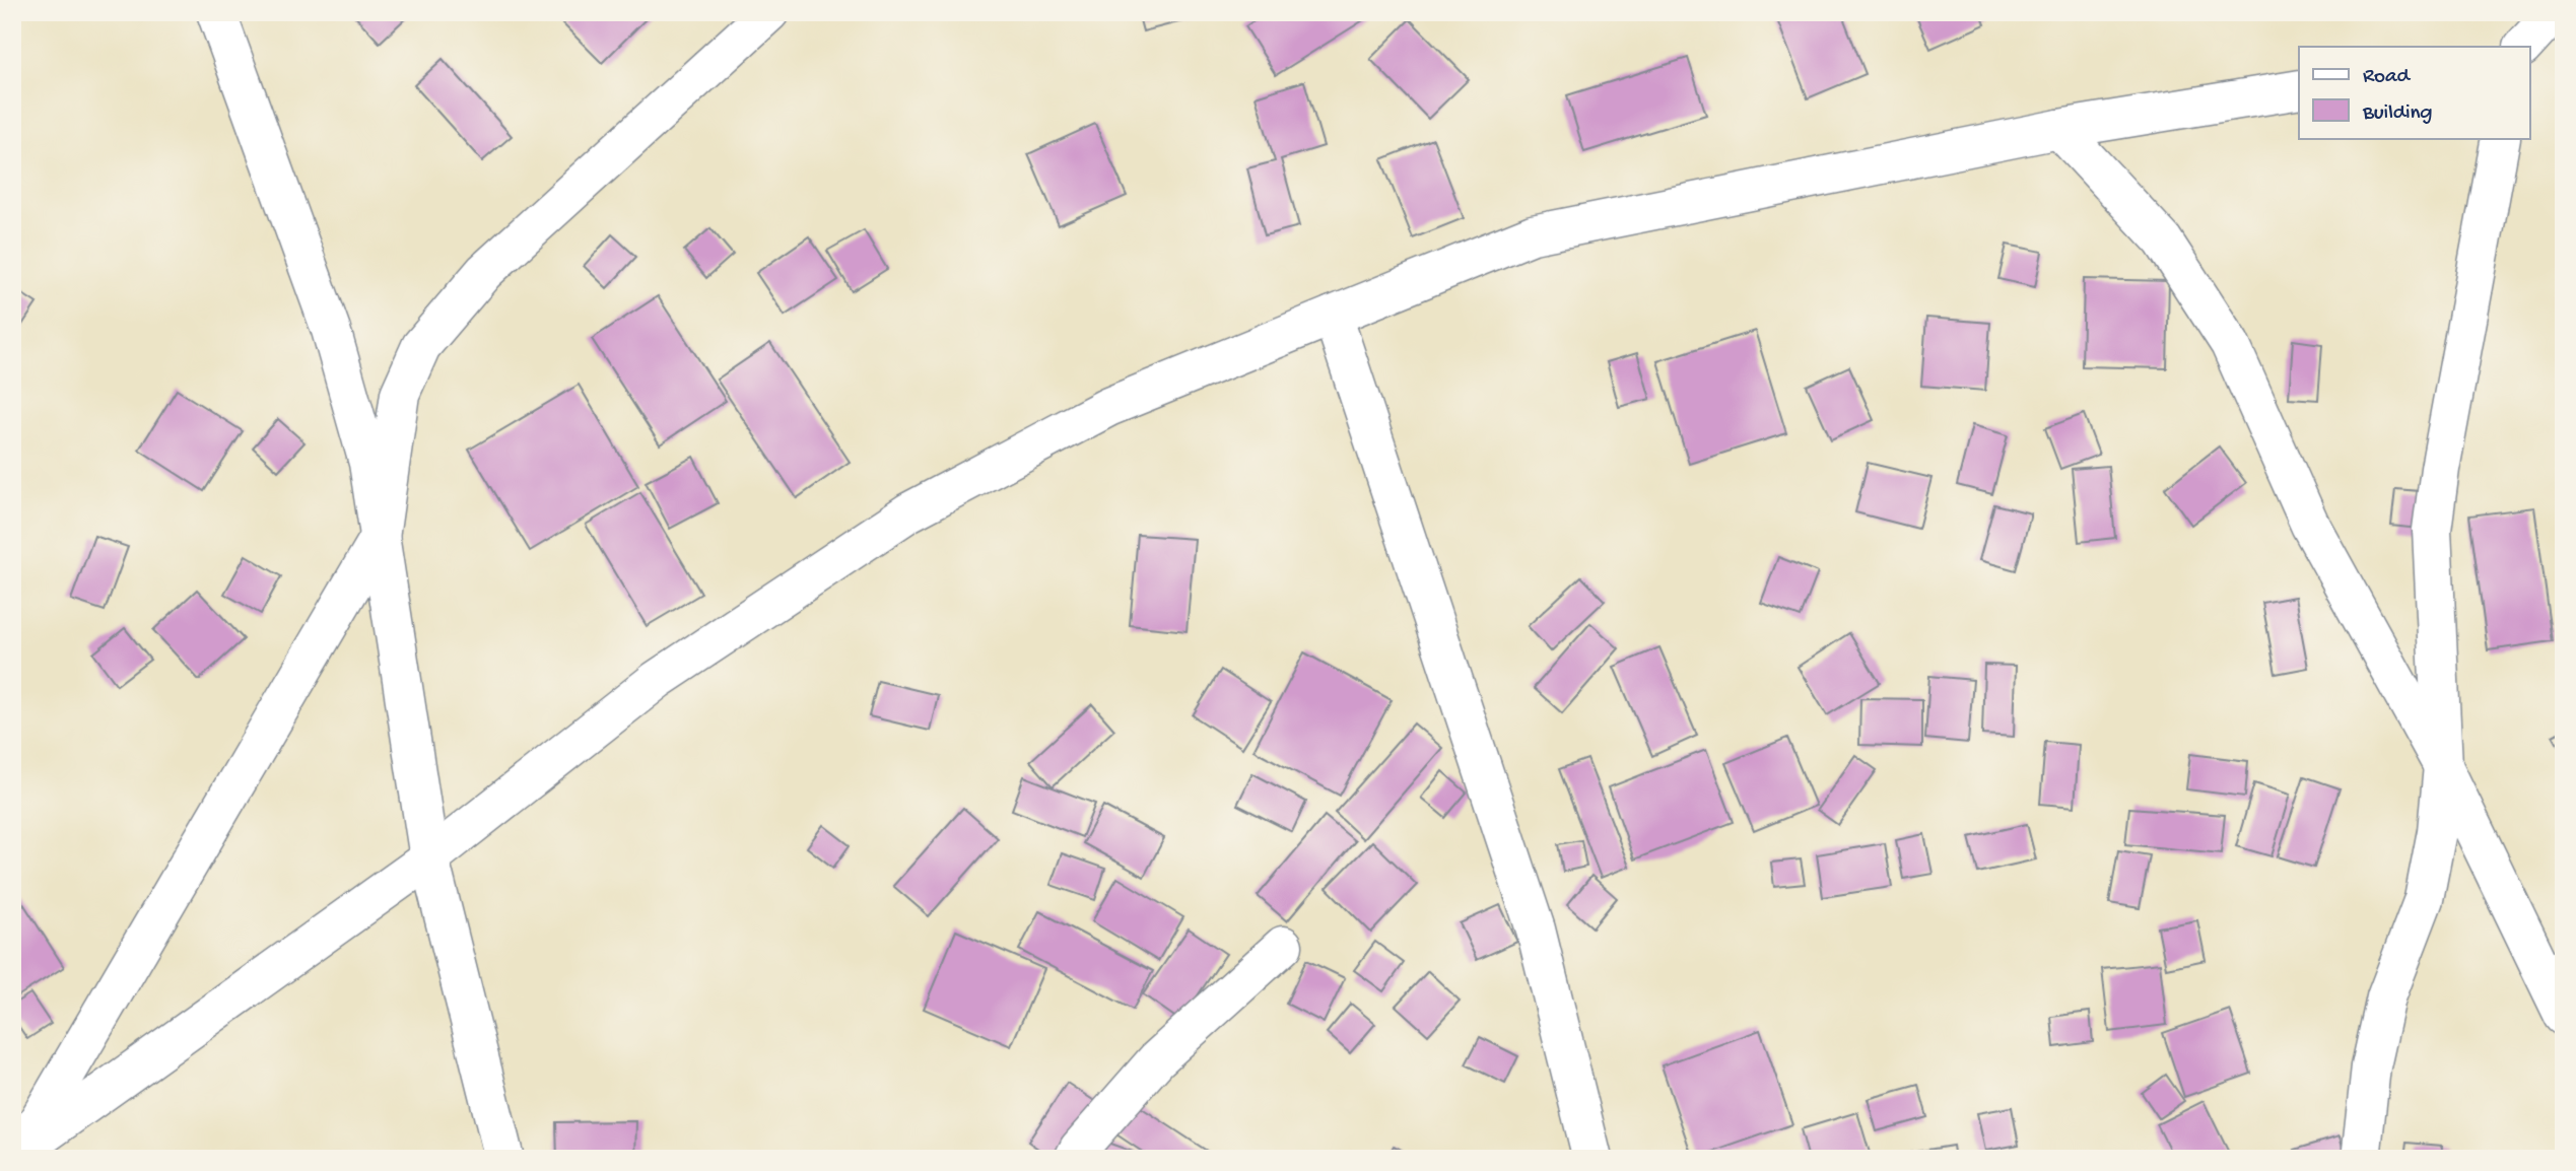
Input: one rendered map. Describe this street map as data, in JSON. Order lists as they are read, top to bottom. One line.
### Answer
{"legend":["Road","Building"]}
